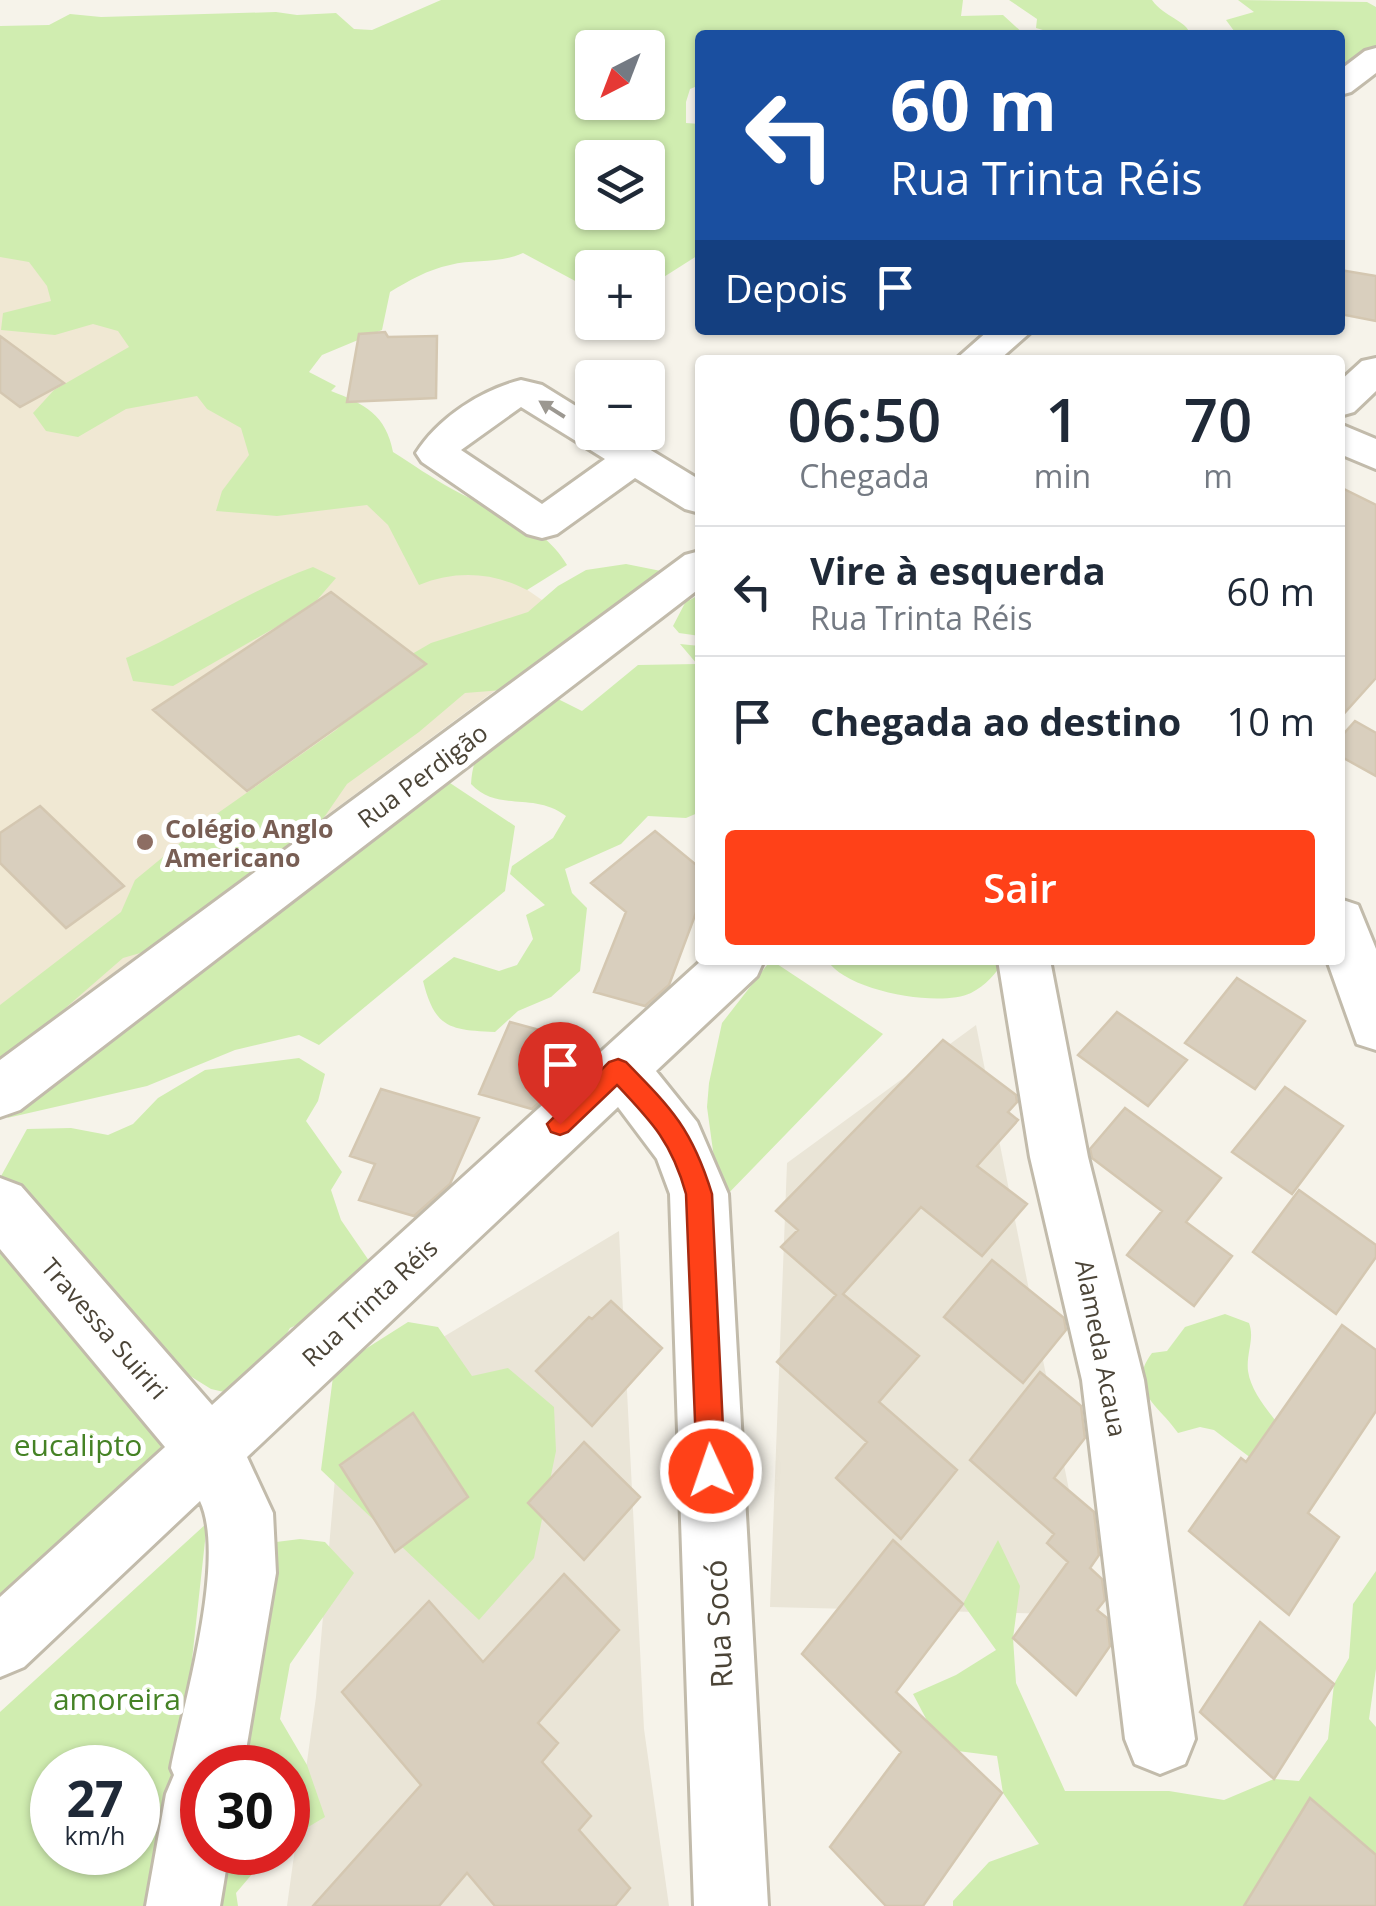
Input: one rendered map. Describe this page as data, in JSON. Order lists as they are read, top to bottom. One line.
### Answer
{"streets":{"street":["Rua Perdigão","Rua Trinta Réis","Travessa Suiriri","Alameda Acaua","Rua Socó"]},"crossings":[["Rua Trinta Réis","Travessa Suiriri"],["Rua Trinta Réis","Rua Socó"]],"parks":["eucalipto","amoreira"],"places":["Colégio Anglo Americano"],"north":"bottom left","page":{"map_buttons":["+","−"],"turn":["60 m","Rua Trinta Réis"],"then":"Depois","eta":["06:50","Chegada","1","min","70","m"],"list":[{"name":"Vire à esquerda","note":"Rua Trinta Réis","value":"60 m"},{"name":"Chegada ao destino","value":"10 m"}],"buttons":"Sair","speed":"27 km/h","limit":"30"}}
